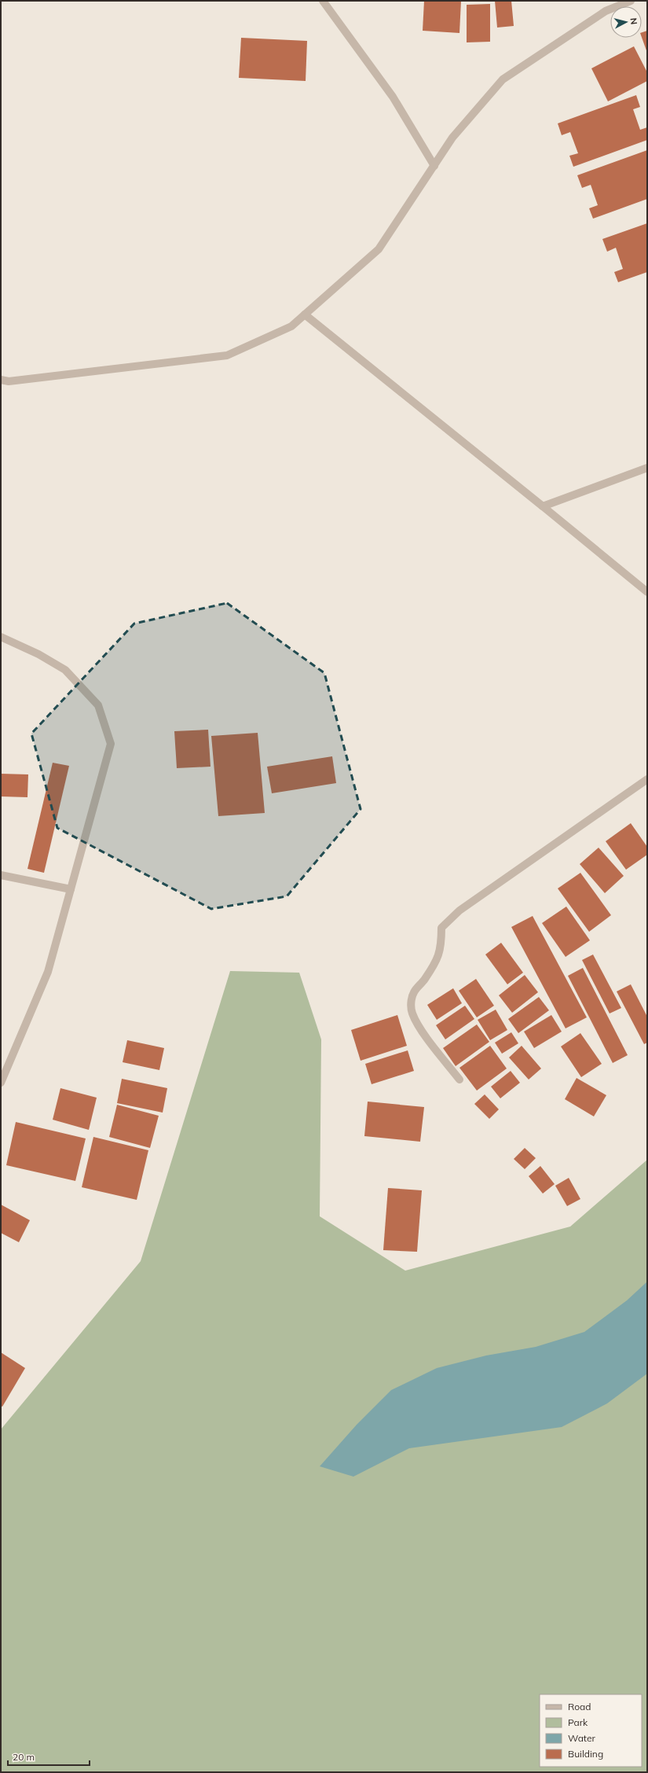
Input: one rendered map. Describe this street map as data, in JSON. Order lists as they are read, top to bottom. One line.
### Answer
{"legend":["Road","Park","Water","Building"],"scale_bar":"20 m","north":"right"}
